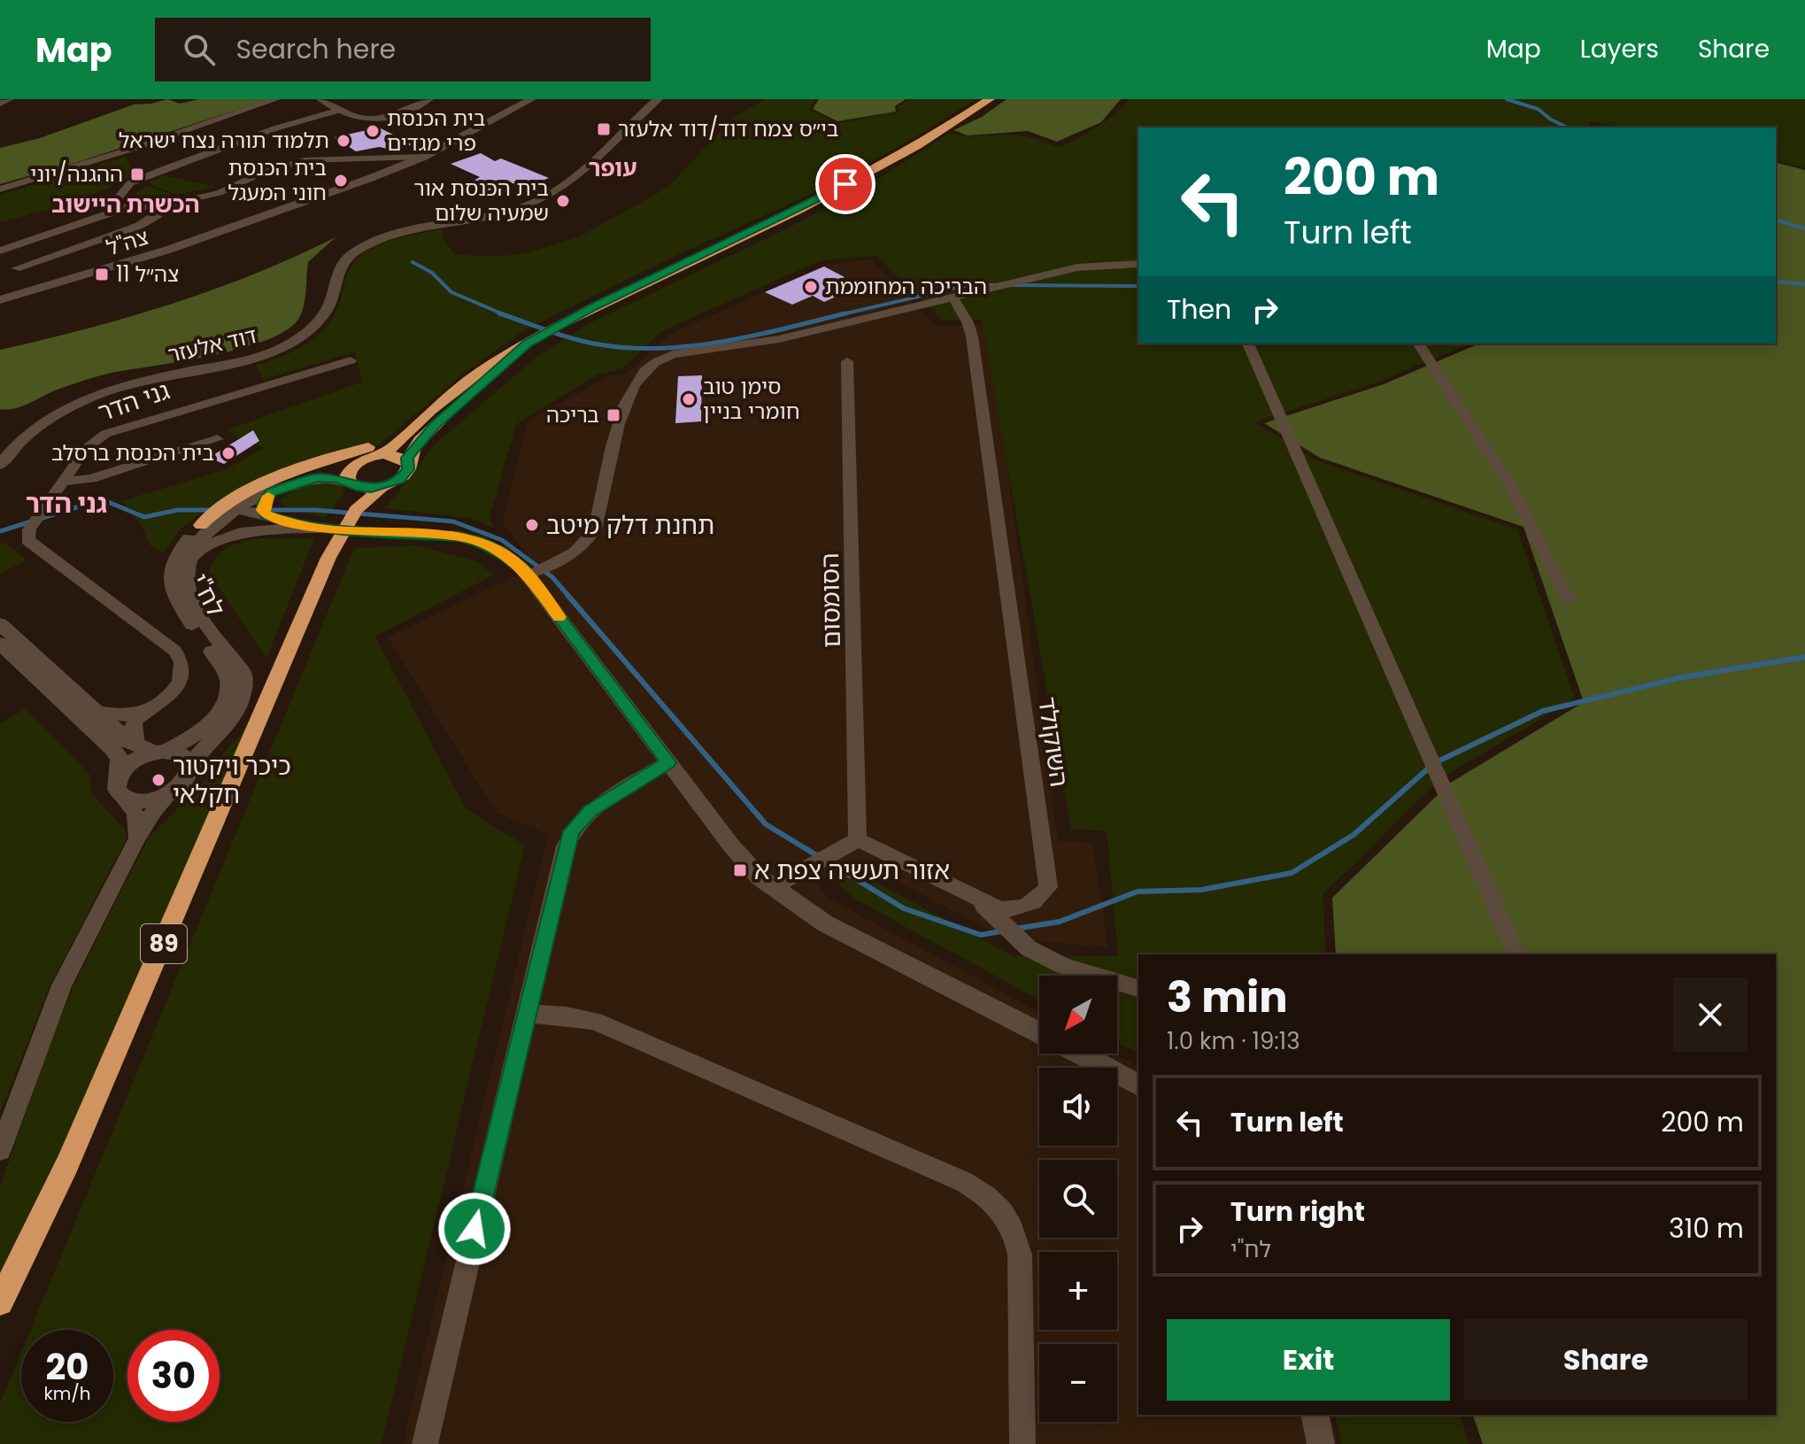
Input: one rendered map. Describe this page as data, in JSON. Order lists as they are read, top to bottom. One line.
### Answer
{"streets":{"highway":["89"],"street":["צה\"ל","דוד אלעזר","גני הדר","לח\"י","הסומסום","השוקולד"]},"crossings":[["לח\"י","89"],["הסומסום","השוקולד"]],"districts":["עופר","הכשרת היישוב","גני הדר"],"places":{"transit":["בי״ס צמח דוד/דוד אלעזר","ההגנה/יוני","צה״ל 11","בריכה","אזור תעשיה צפת א"],"other":["בית הכנסת פרי מגדים","תלמוד תורה נצח ישראל","בית הכנסת חוני המעגל","בית הכנסת אור שמעיה שלום","הבריכה המחוממת","סימן טוב חומרי בניין","בית הכנסת ברסלב","תחנת דלק מיטב","כיכר ויקטור חקלאי"]},"north":"bottom left","page":{"header":"Map","search":"Search here","nav":["Map","Layers","Share"],"turn":["200 m","Turn left"],"then":"Then","heading":["3 min","1.0 km · 19:13"],"map_buttons":["+","−"],"list":[{"name":"Turn left","value":"200 m"},{"name":"Turn right","note":"לח\"י","value":"310 m"}],"buttons":["Exit","Share"],"speed":"20 km/h","limit":"30"}}
